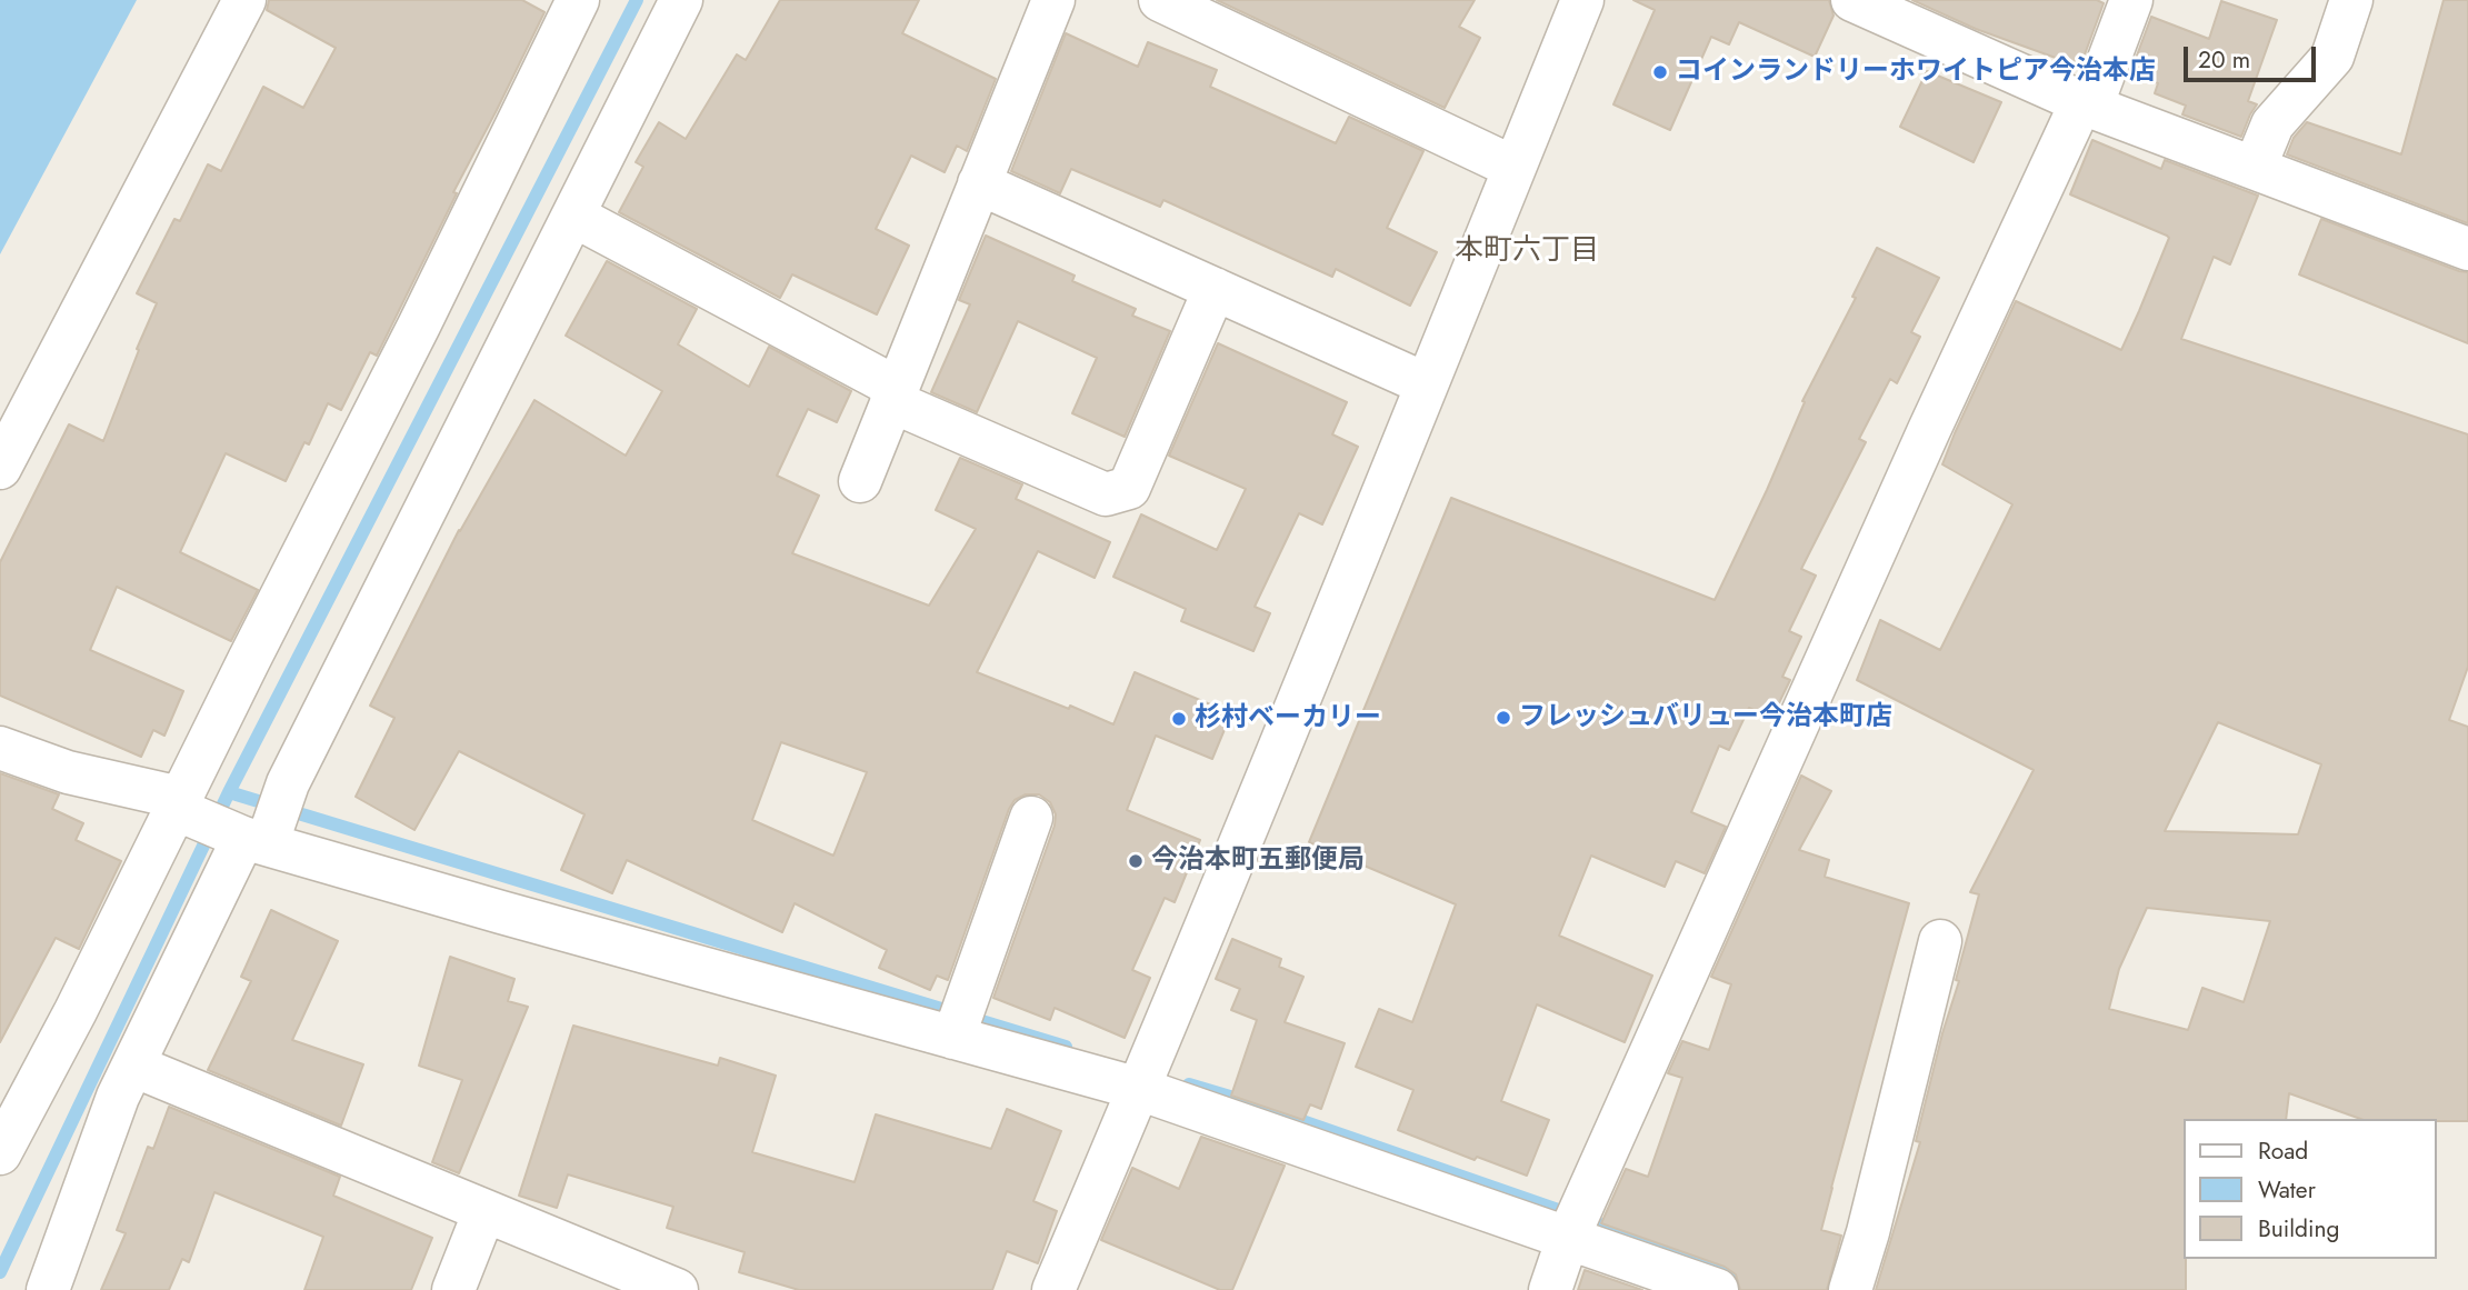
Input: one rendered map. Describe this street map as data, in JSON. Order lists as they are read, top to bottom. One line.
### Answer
{"districts":["本町六丁目"],"places":["コインランドリーホワイトピア今治本店","フレッシュバリュー今治本町店","杉村ベーカリー","今治本町五郵便局"],"legend":["Road","Water","Building"],"scale_bar":"20 m"}
